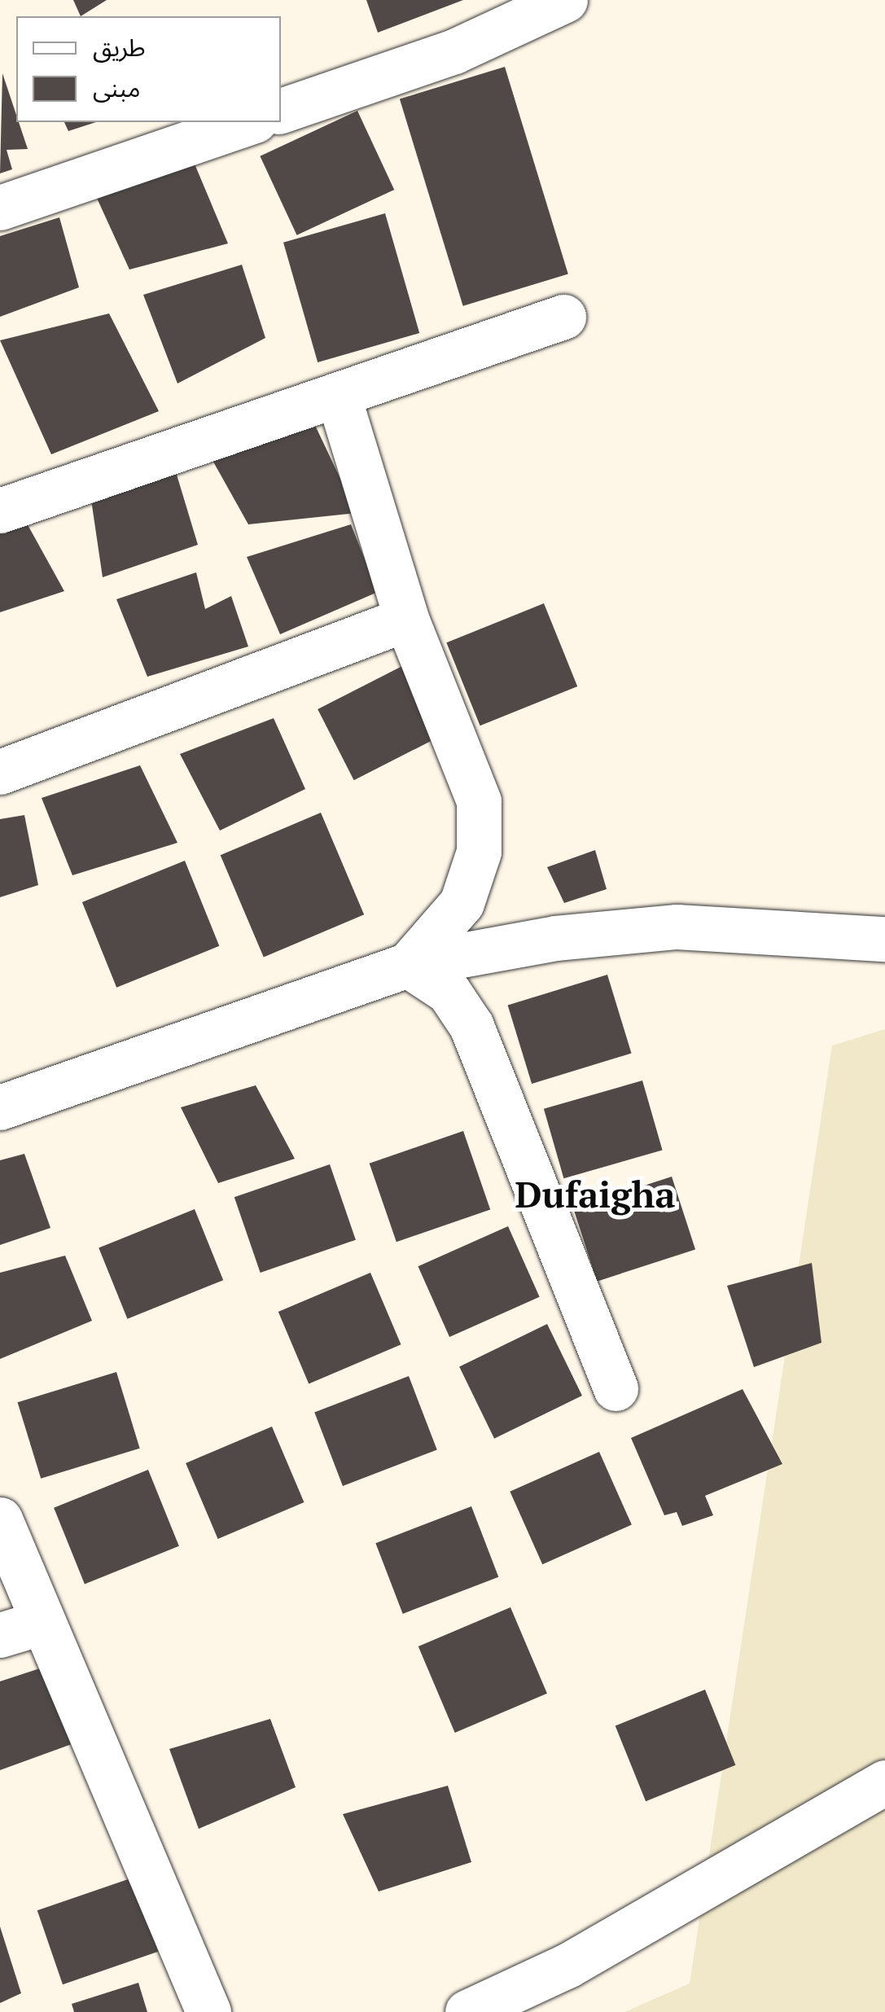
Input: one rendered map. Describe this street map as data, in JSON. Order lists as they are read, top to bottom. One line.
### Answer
{"districts":["Dufaigha"],"legend":["طريق","مبنى"]}
